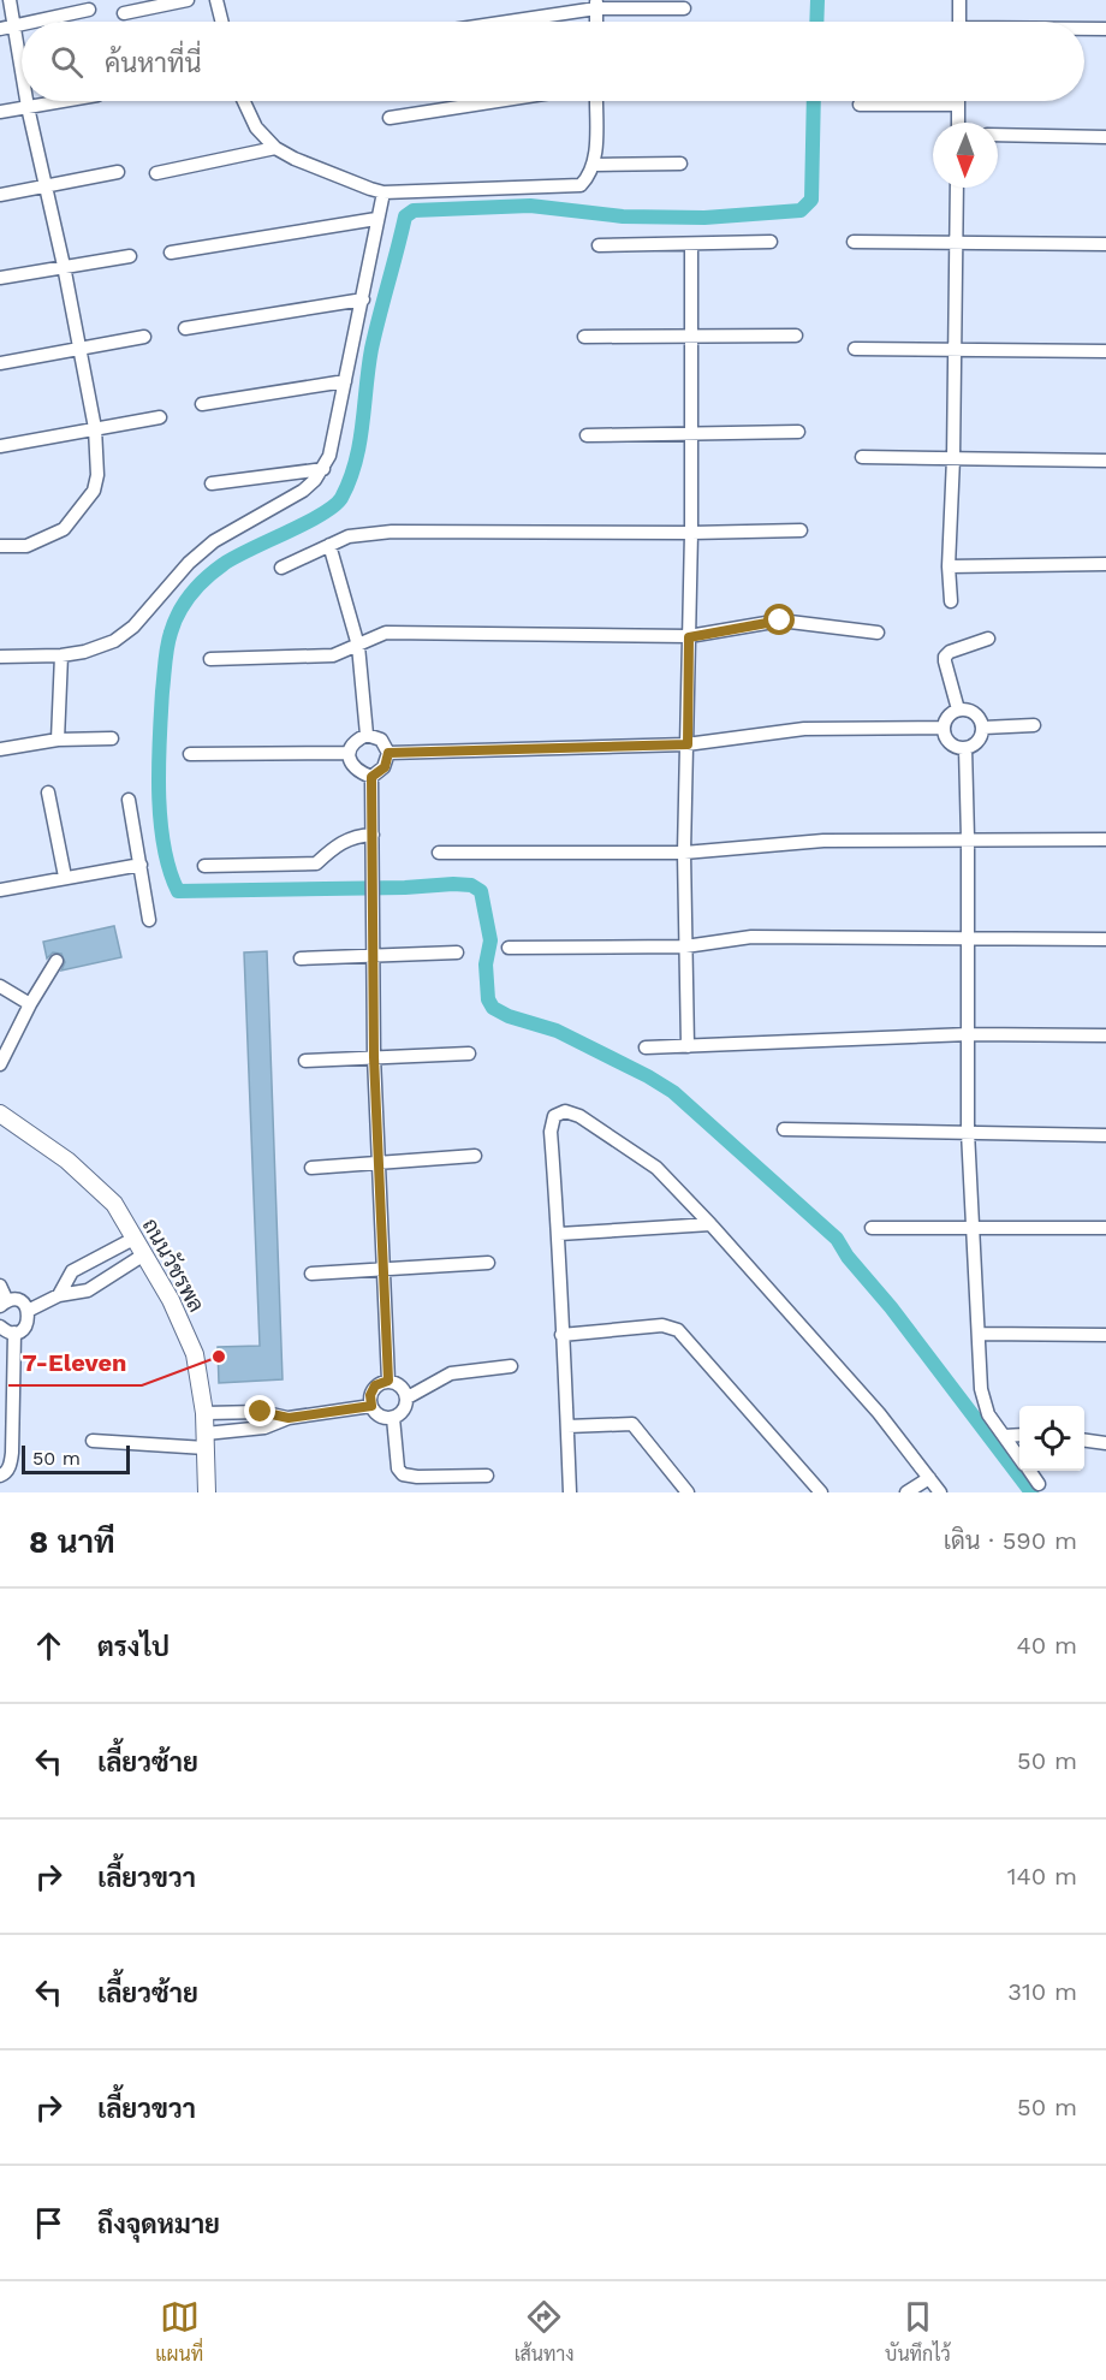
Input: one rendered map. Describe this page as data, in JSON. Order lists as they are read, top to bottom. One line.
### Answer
{"streets":{"street":["ถนนวัชรพล"]},"places":["7-Eleven"],"scale_bar":"50 m","north":"bottom","page":{"search":"ค้นหาที่นี่","scale":"50 m","heading":["8 นาที","เดิน · 590 m"],"list":[["ตรงไป","40 m"],["เลี้ยวซ้าย","50 m"],["เลี้ยวขวา","140 m"],["เลี้ยวซ้าย","310 m"],["เลี้ยวขวา","50 m"],"ถึงจุดหมาย"],"nav":["แผนที่","เส้นทาง","บันทึกไว้"]}}
